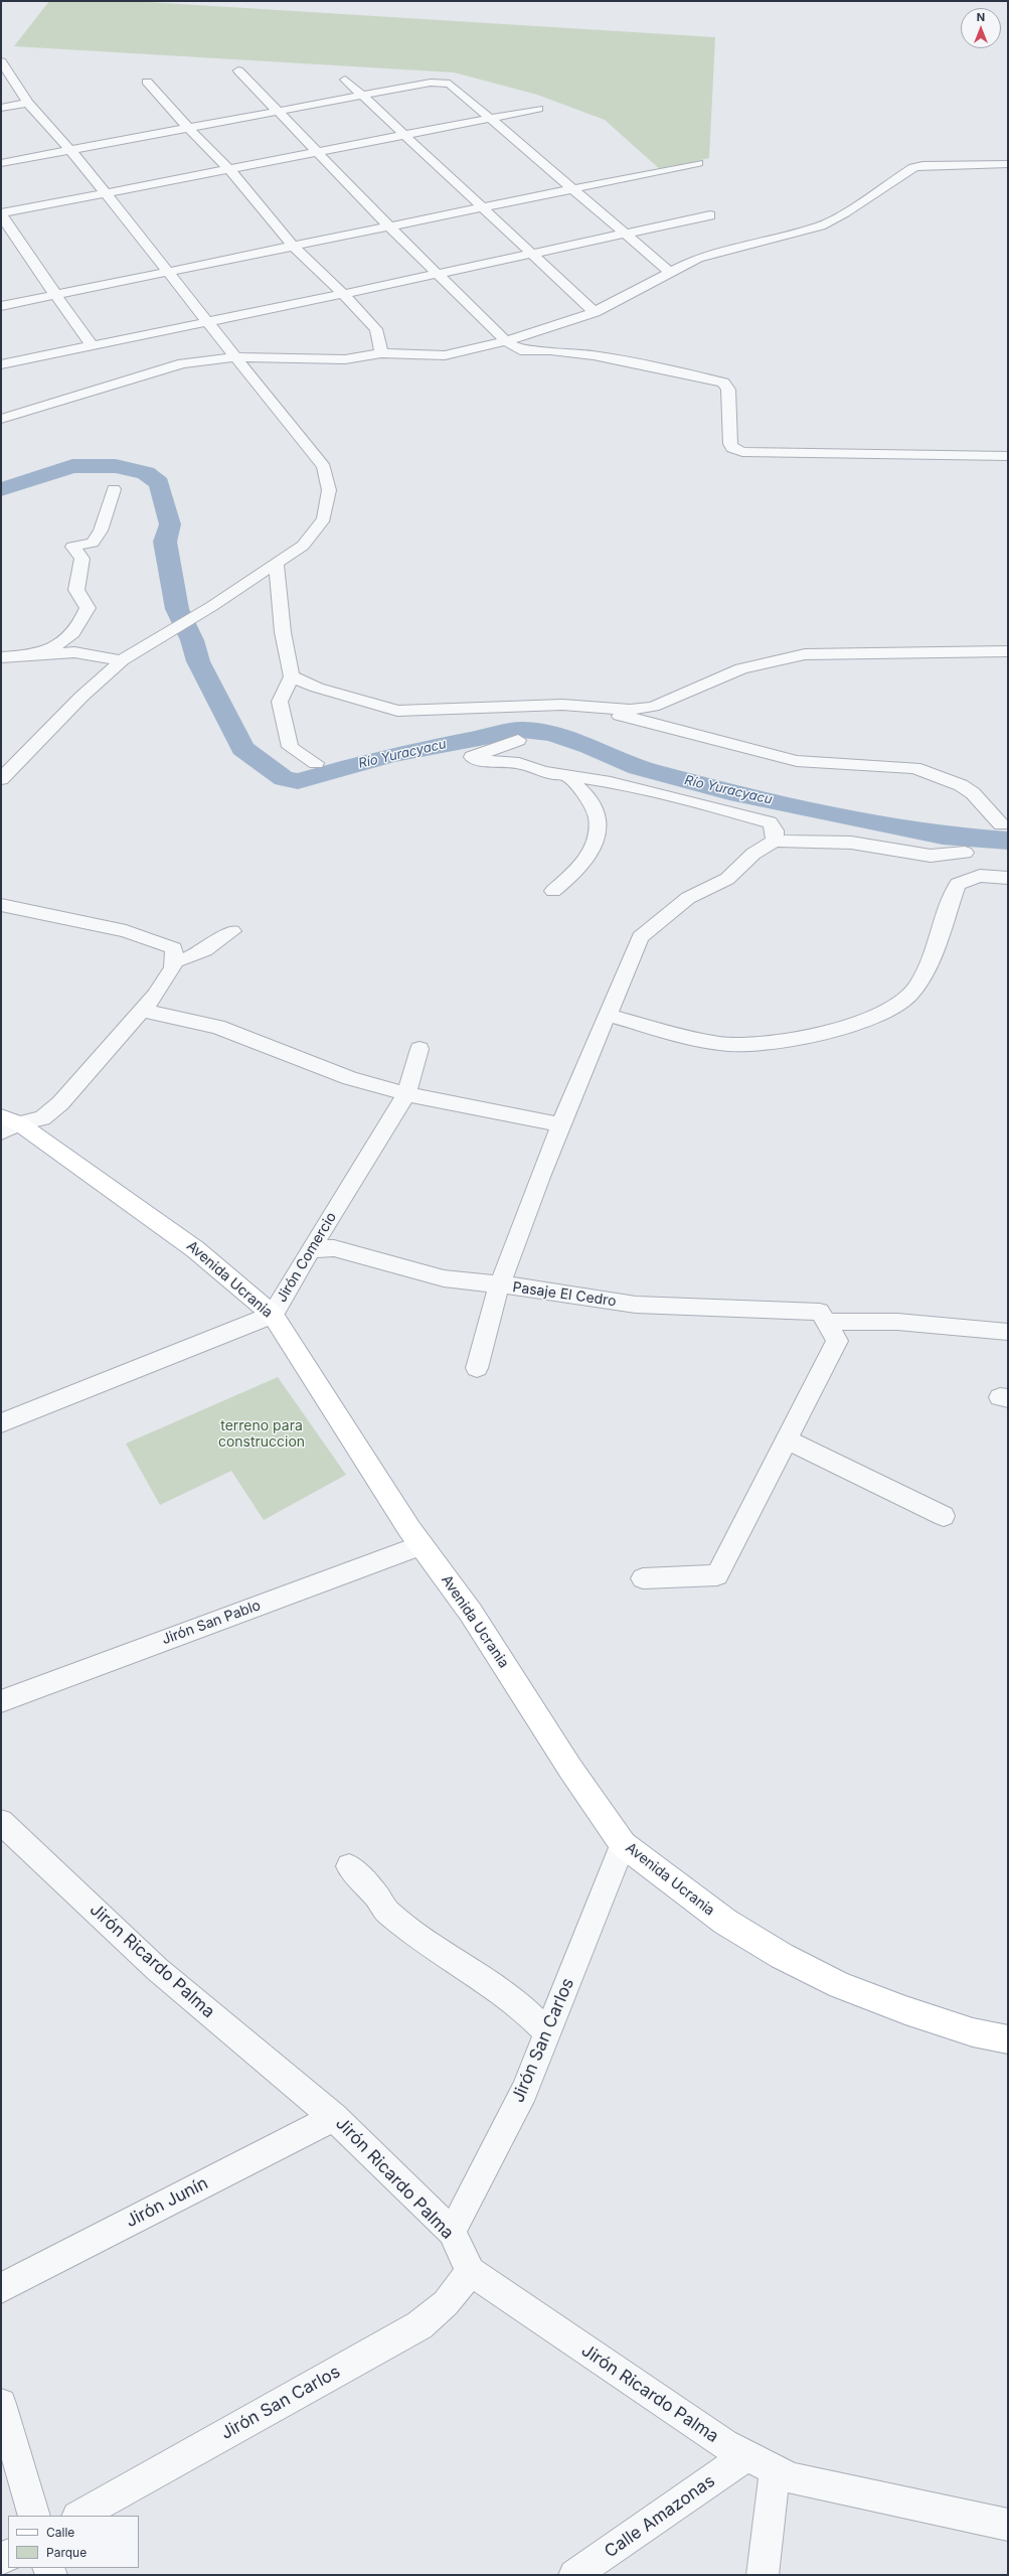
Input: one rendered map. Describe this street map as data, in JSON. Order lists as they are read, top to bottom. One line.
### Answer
{"streets":{"main road":["Avenida Ucrania"],"street":["Jirón Comercio","Pasaje El Cedro","Jirón San Pablo","Jirón Ricardo Palma","Jirón San Carlos","Jirón Junín","Calle Amazonas"]},"crossings":[["Jirón Comercio","Avenida Ucrania"],["Jirón Comercio","Pasaje El Cedro"],["Avenida Ucrania","Jirón San Pablo"],["Avenida Ucrania","Jirón San Carlos"],["Jirón Ricardo Palma","Jirón San Carlos"],["Jirón Ricardo Palma","Jirón Junín"],["Jirón Ricardo Palma","Calle Amazonas"]],"water":["Río Yuracyacu"],"parks":["terreno para construccion"],"legend":["Calle","Parque"],"north":"top"}
